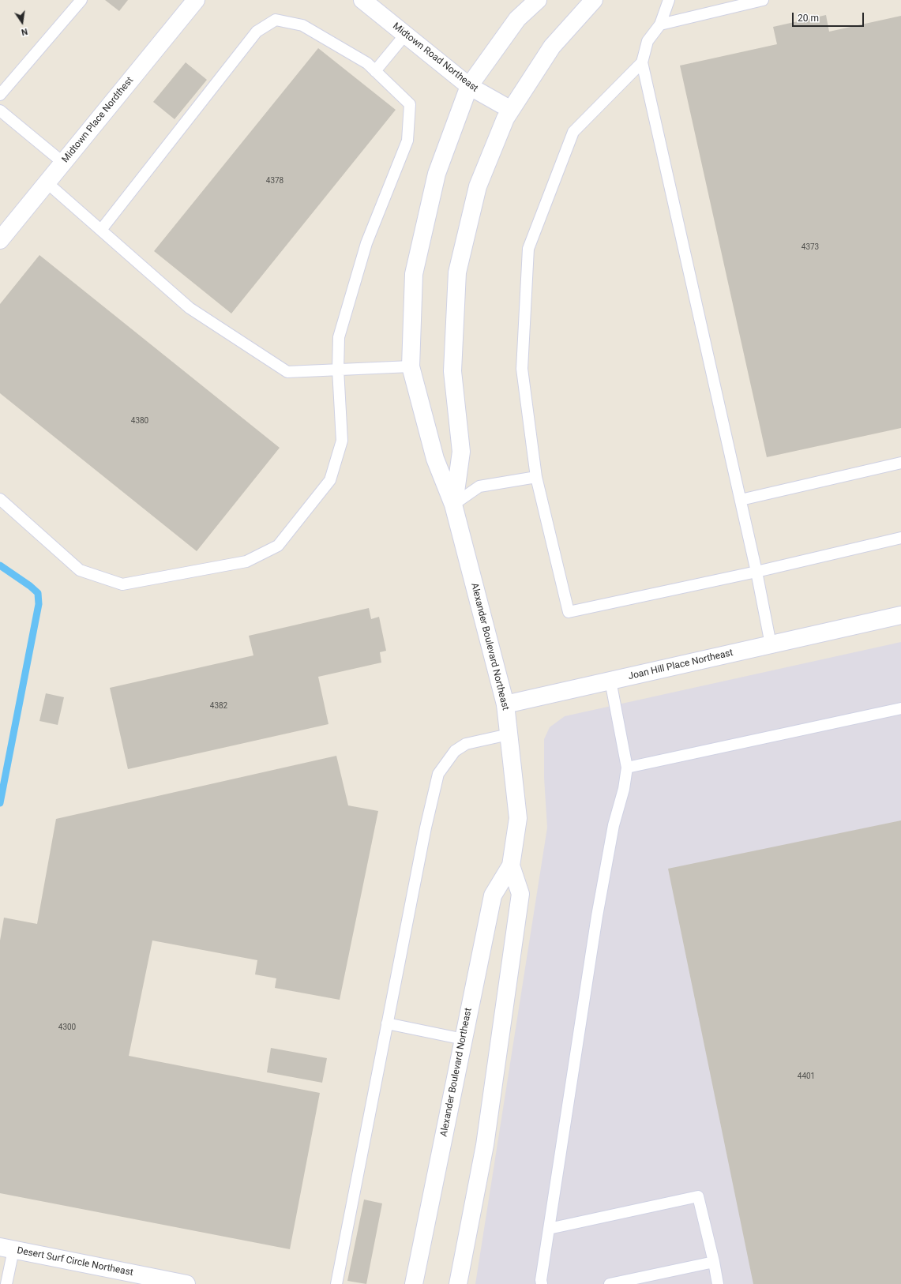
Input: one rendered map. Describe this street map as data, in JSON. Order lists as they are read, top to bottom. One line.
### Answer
{"streets":{"street":["Midtown Road Northeast","Midtown Place Nordthest","Alexander Boulevard Northeast","Joan Hill Place Northeast","Desert Surf Circle Northeast"]},"crossings":[["Midtown Road Northeast","Alexander Boulevard Northeast"],["Alexander Boulevard Northeast","Joan Hill Place Northeast"]],"house_numbers":["4378","4373","4380","4382","4300","4401"],"scale_bar":"20 m","north":"bottom"}
